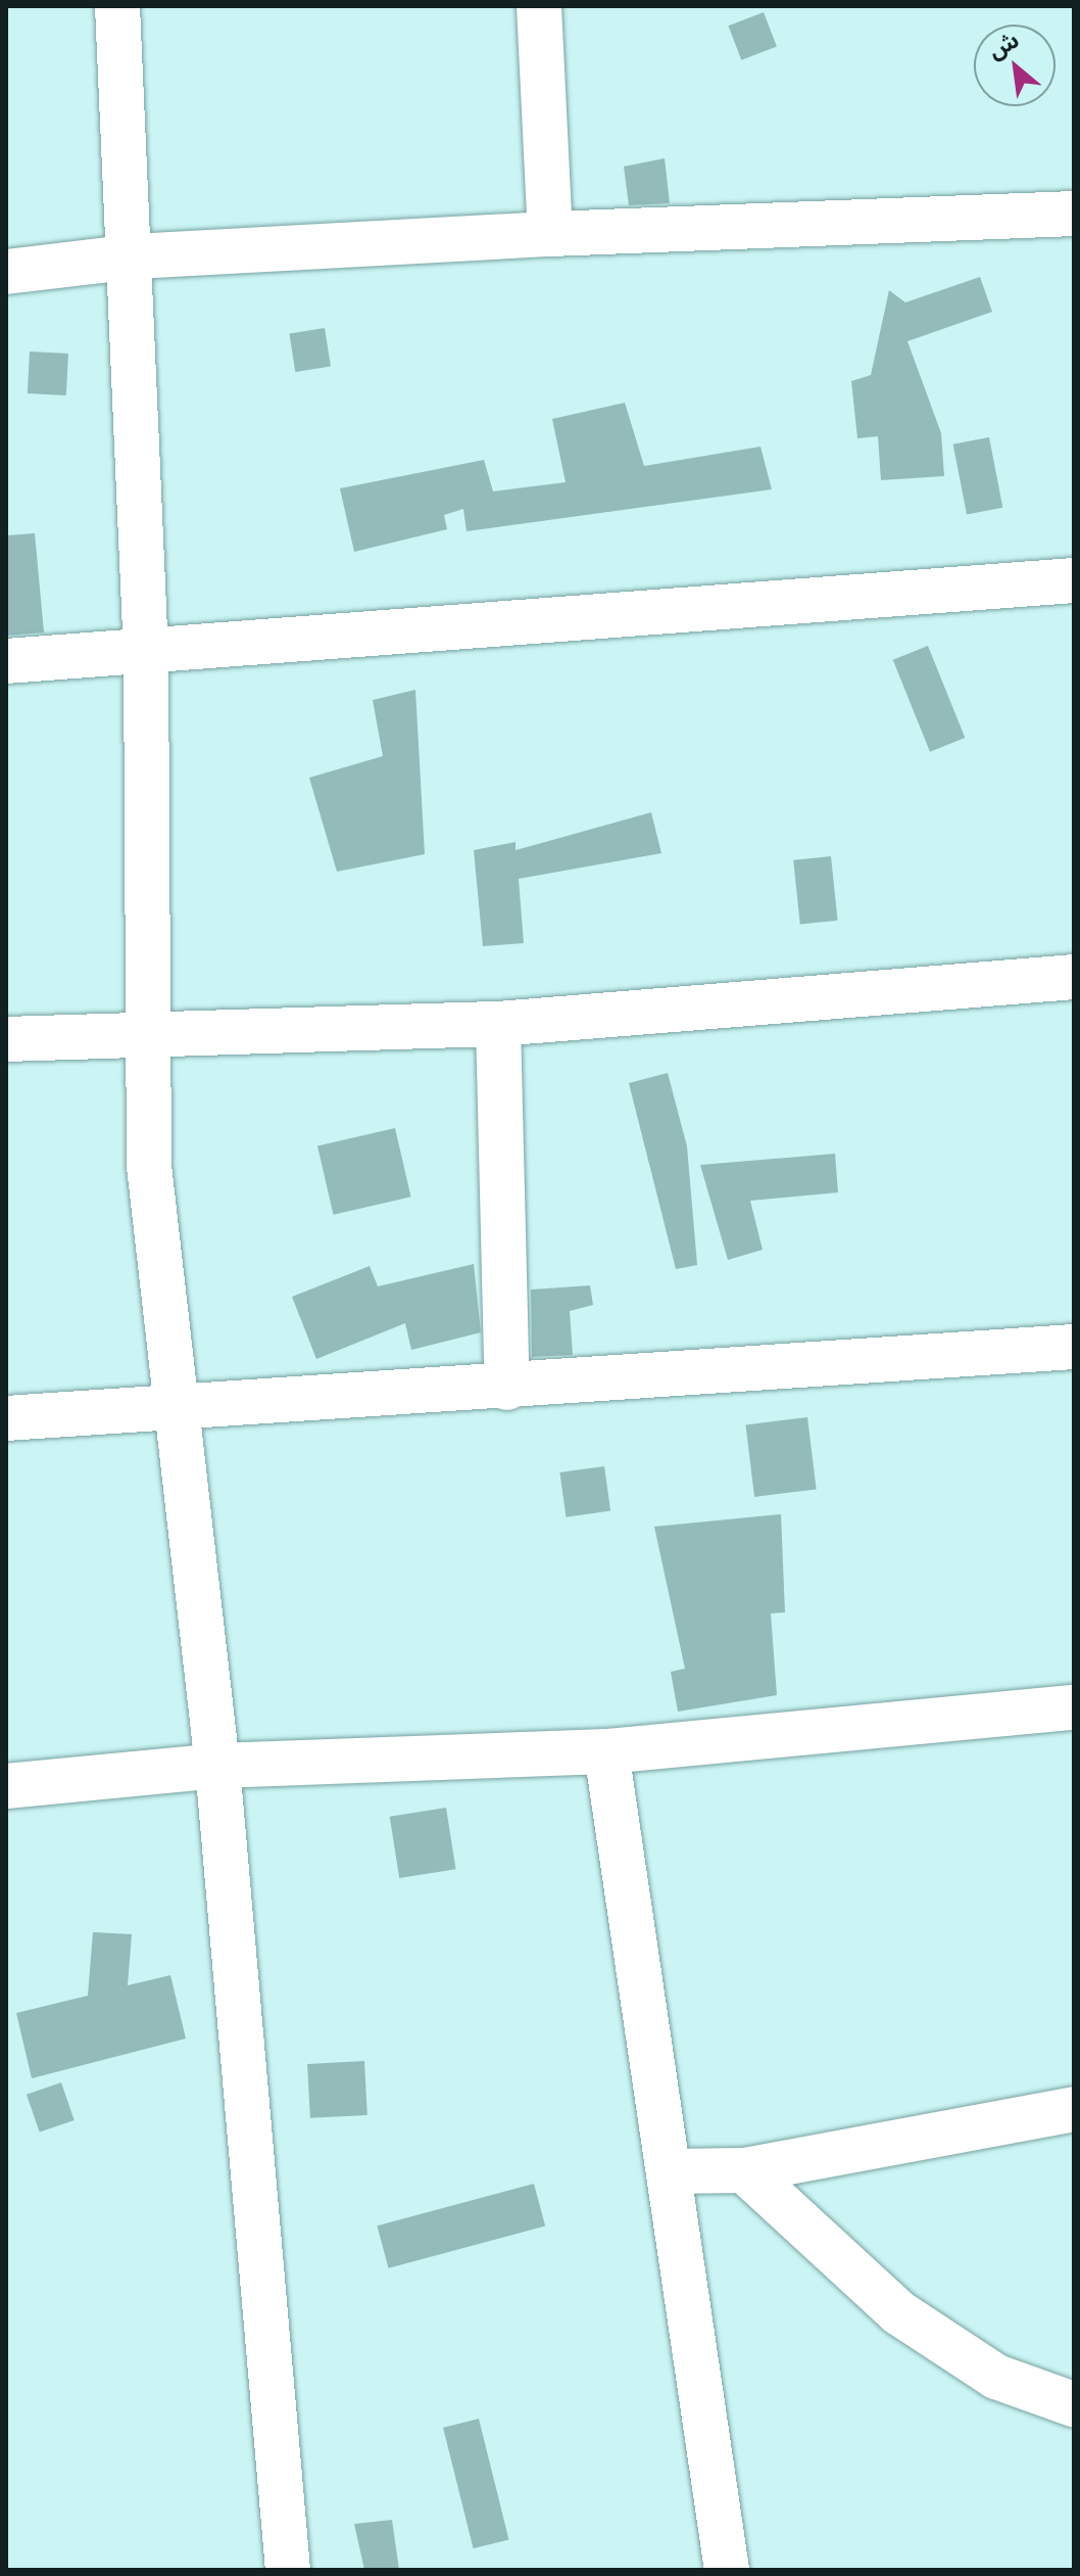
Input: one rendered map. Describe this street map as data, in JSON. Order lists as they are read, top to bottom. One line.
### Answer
{"north":"top left"}
